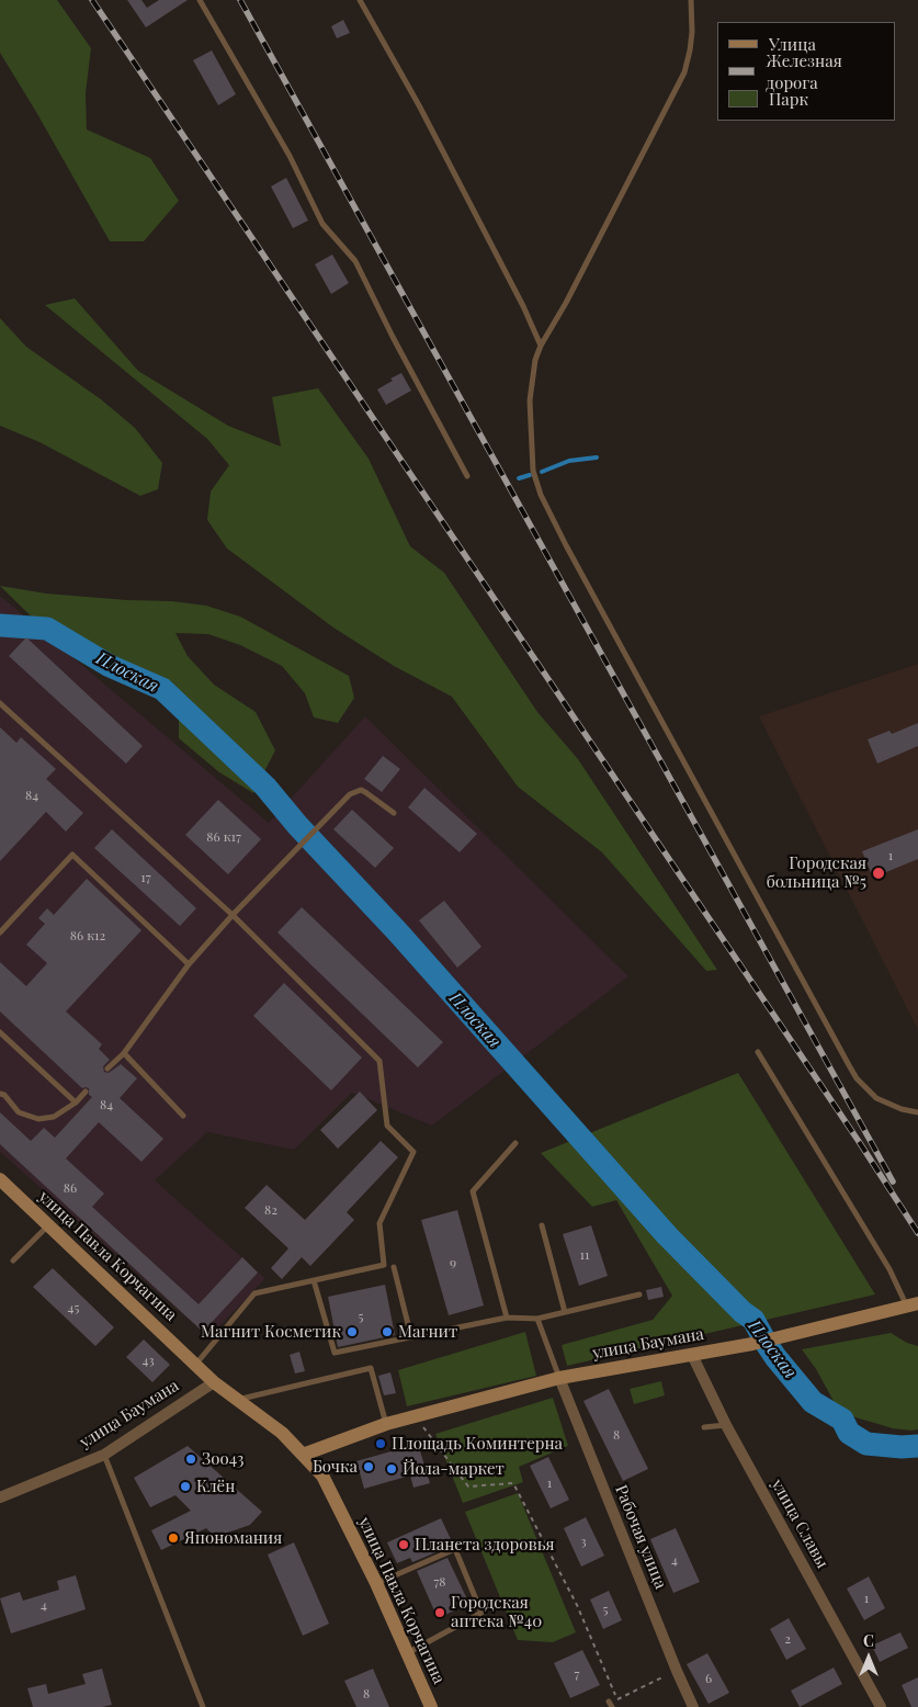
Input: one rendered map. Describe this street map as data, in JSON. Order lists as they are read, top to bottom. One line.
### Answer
{"streets":{"main road":["улица Павла Корчагина","улица Баумана"],"street":["улица Славы","Рабочая улица"]},"crossings":[["улица Павла Корчагина","улица Баумана"],["улица Баумана","улица Славы"],["улица Баумана","Рабочая улица"]],"water":["Плоская"],"places":["Городская больница №5","Магнит Косметик","Магнит","Площадь Коминтерна","Зоо43","Бочка","Йола-маркет","Клён","Япономания","Планета здоровья","Городская аптека №40"],"house_numbers":["84","86 к17","1","17","86 к12","84","86","82","11","9","45","5","43","8","1","3","4","78","1","4","5","2","7","6","8"],"legend":["Улица","Железная дорога","Парк"],"north":"top"}
